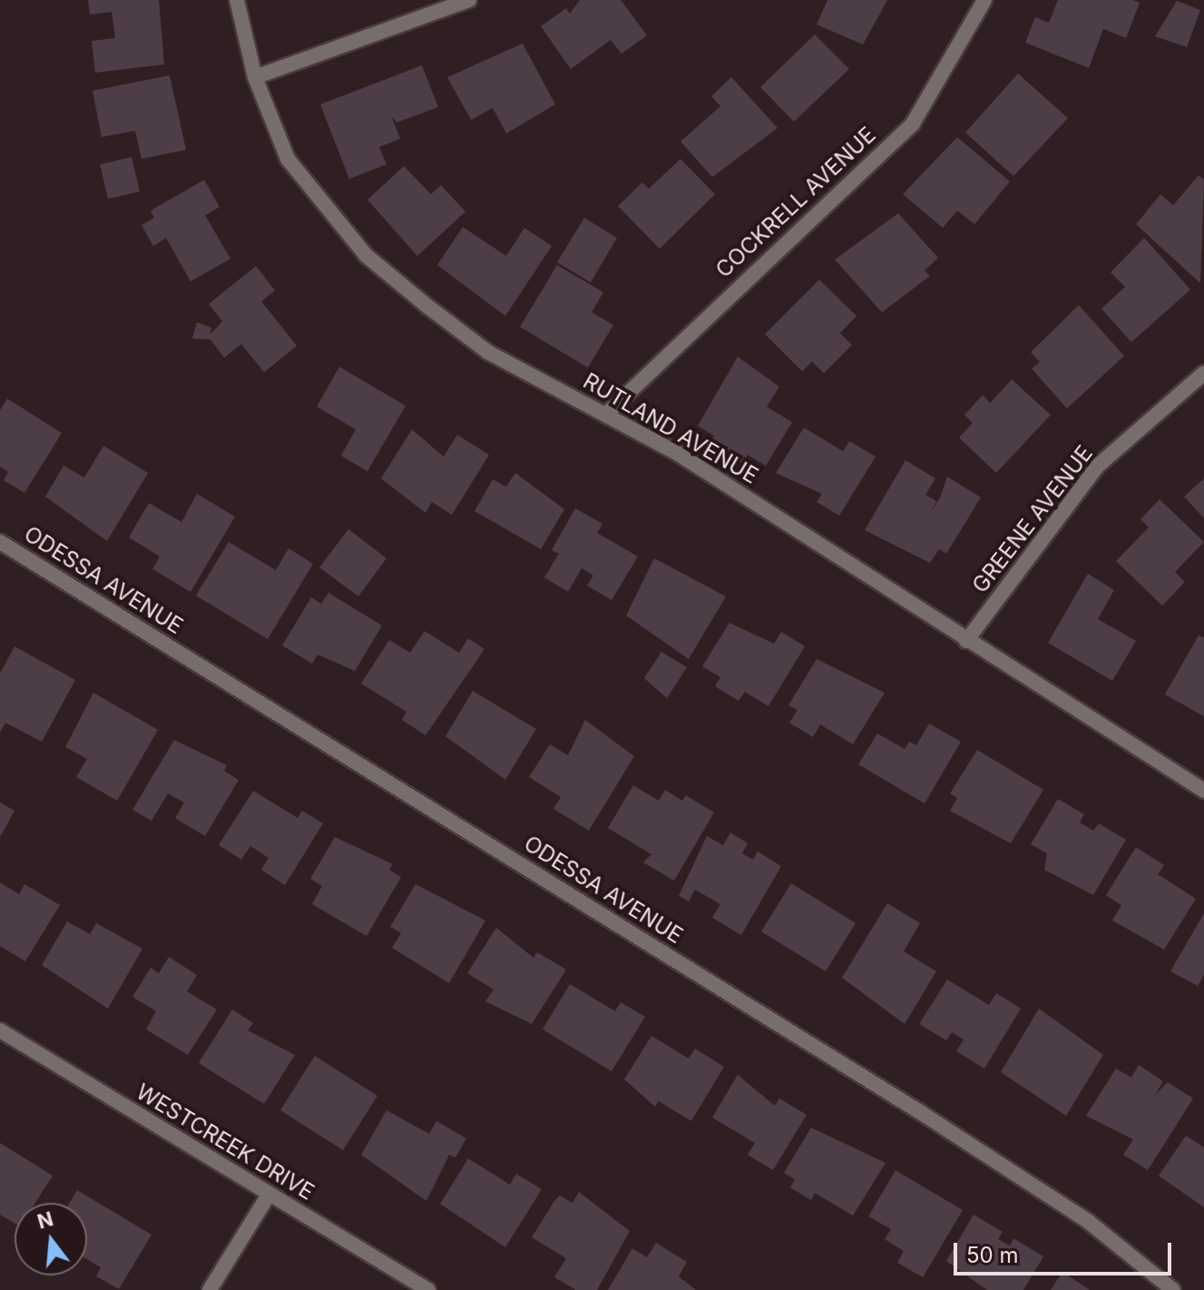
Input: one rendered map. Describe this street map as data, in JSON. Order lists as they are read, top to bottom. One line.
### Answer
{"streets":{"street":["COCKRELL AVENUE","RUTLAND AVENUE","GREENE AVENUE","ODESSA AVENUE","WESTCREEK DRIVE"]},"crossings":[["COCKRELL AVENUE","RUTLAND AVENUE"],["RUTLAND AVENUE","GREENE AVENUE"]],"scale_bar":"50 m","north":"top"}
